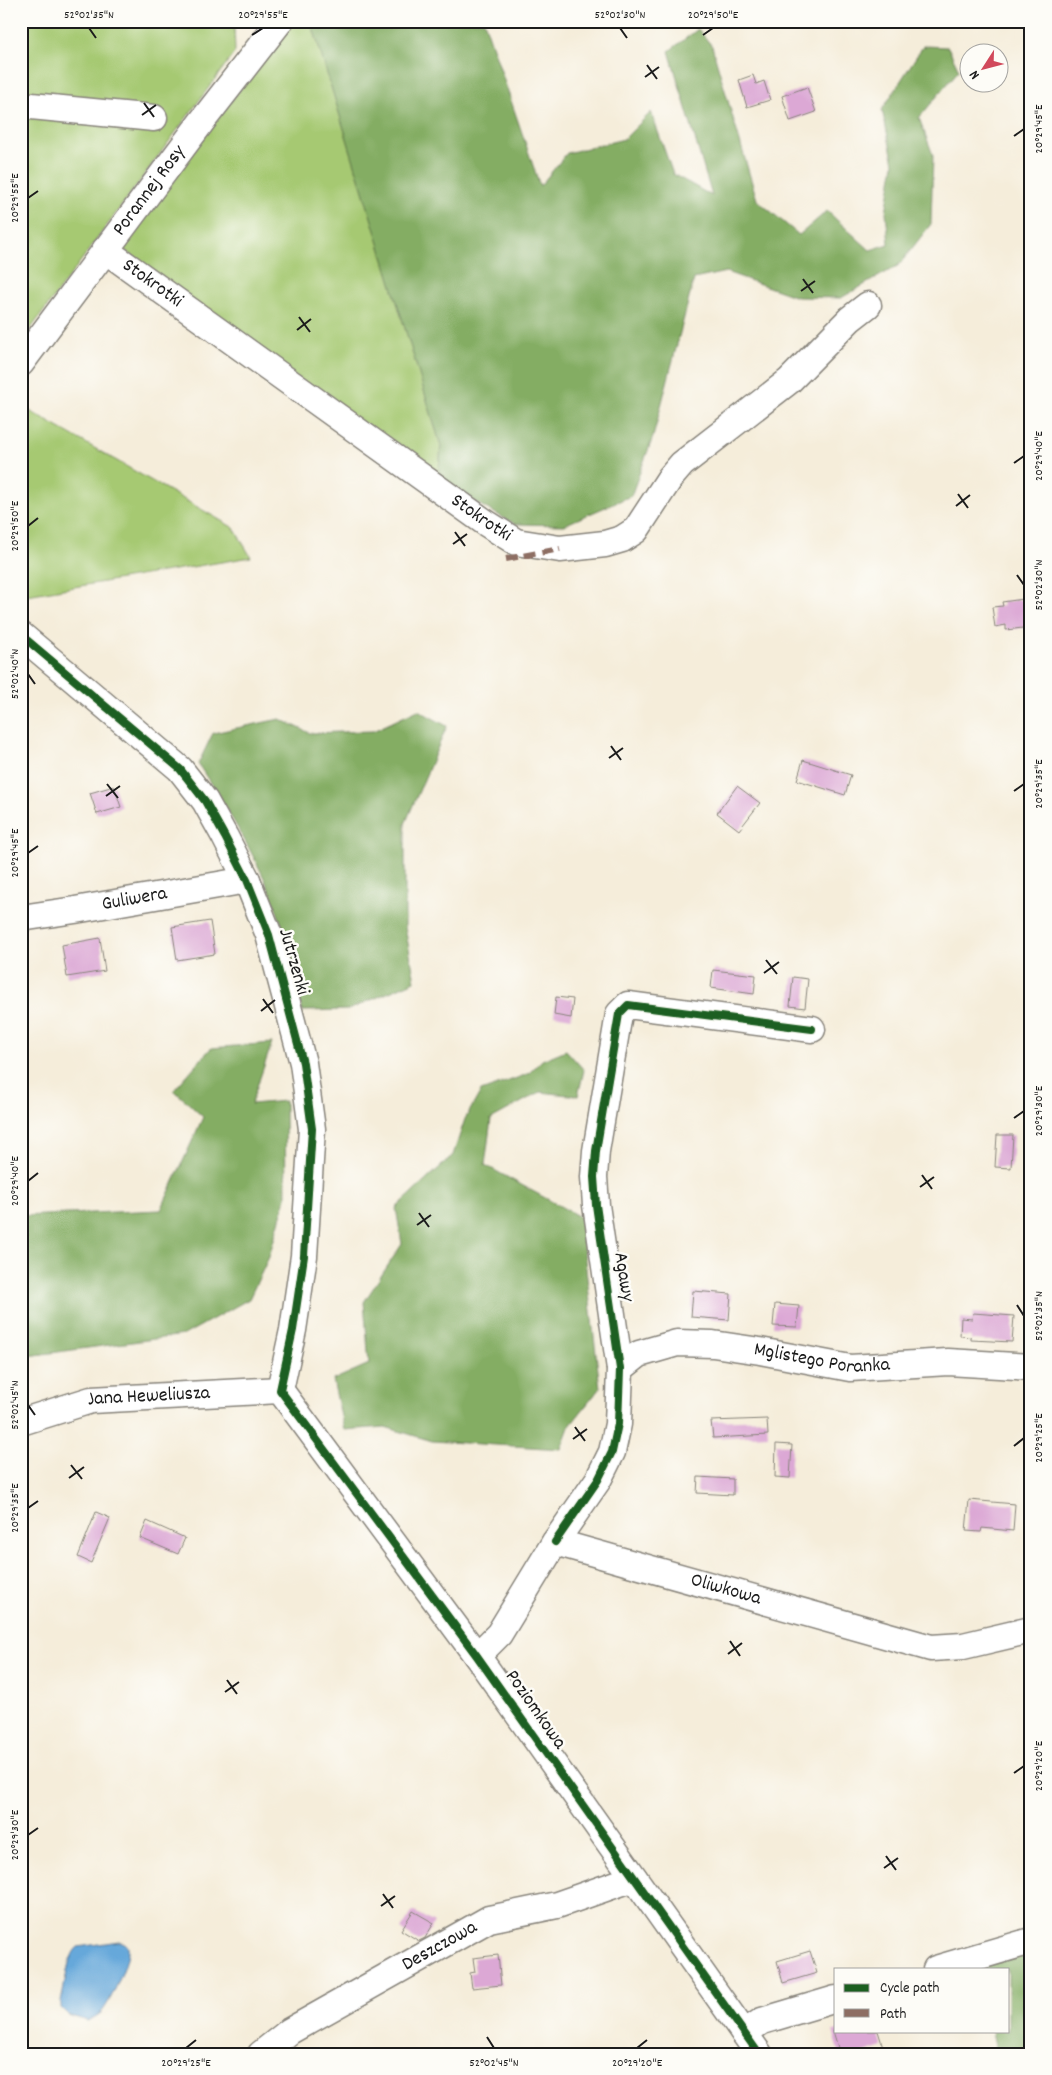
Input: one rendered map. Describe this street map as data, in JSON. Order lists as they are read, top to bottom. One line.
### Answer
{"streets":{"street":["Porannej Rosy","Stokrotki","Guliwera","Jutrzenki","Agawy","Mglistego Poranka","Jana Heweliusza","Oliwkowa","Poziomkowa","Deszczowa"]},"crossings":[["Porannej Rosy","Stokrotki"],["Guliwera","Jutrzenki"],["Jutrzenki","Jana Heweliusza"],["Jutrzenki","Poziomkowa"],["Agawy","Mglistego Poranka"],["Agawy","Oliwkowa"],["Jana Heweliusza","Poziomkowa"],["Poziomkowa","Deszczowa"]],"legend":["Cycle path","Path"],"north":"bottom left","coordinates":["52°02'35\"N","20°29'55\"E","52°02'30\"N","20°29'50\"E","20°29'45\"E","20°29'40\"E","52°02'40\"N","20°29'35\"E","20°29'30\"E","52°02'45\"N","20°29'25\"E","20°29'20\"E"]}
